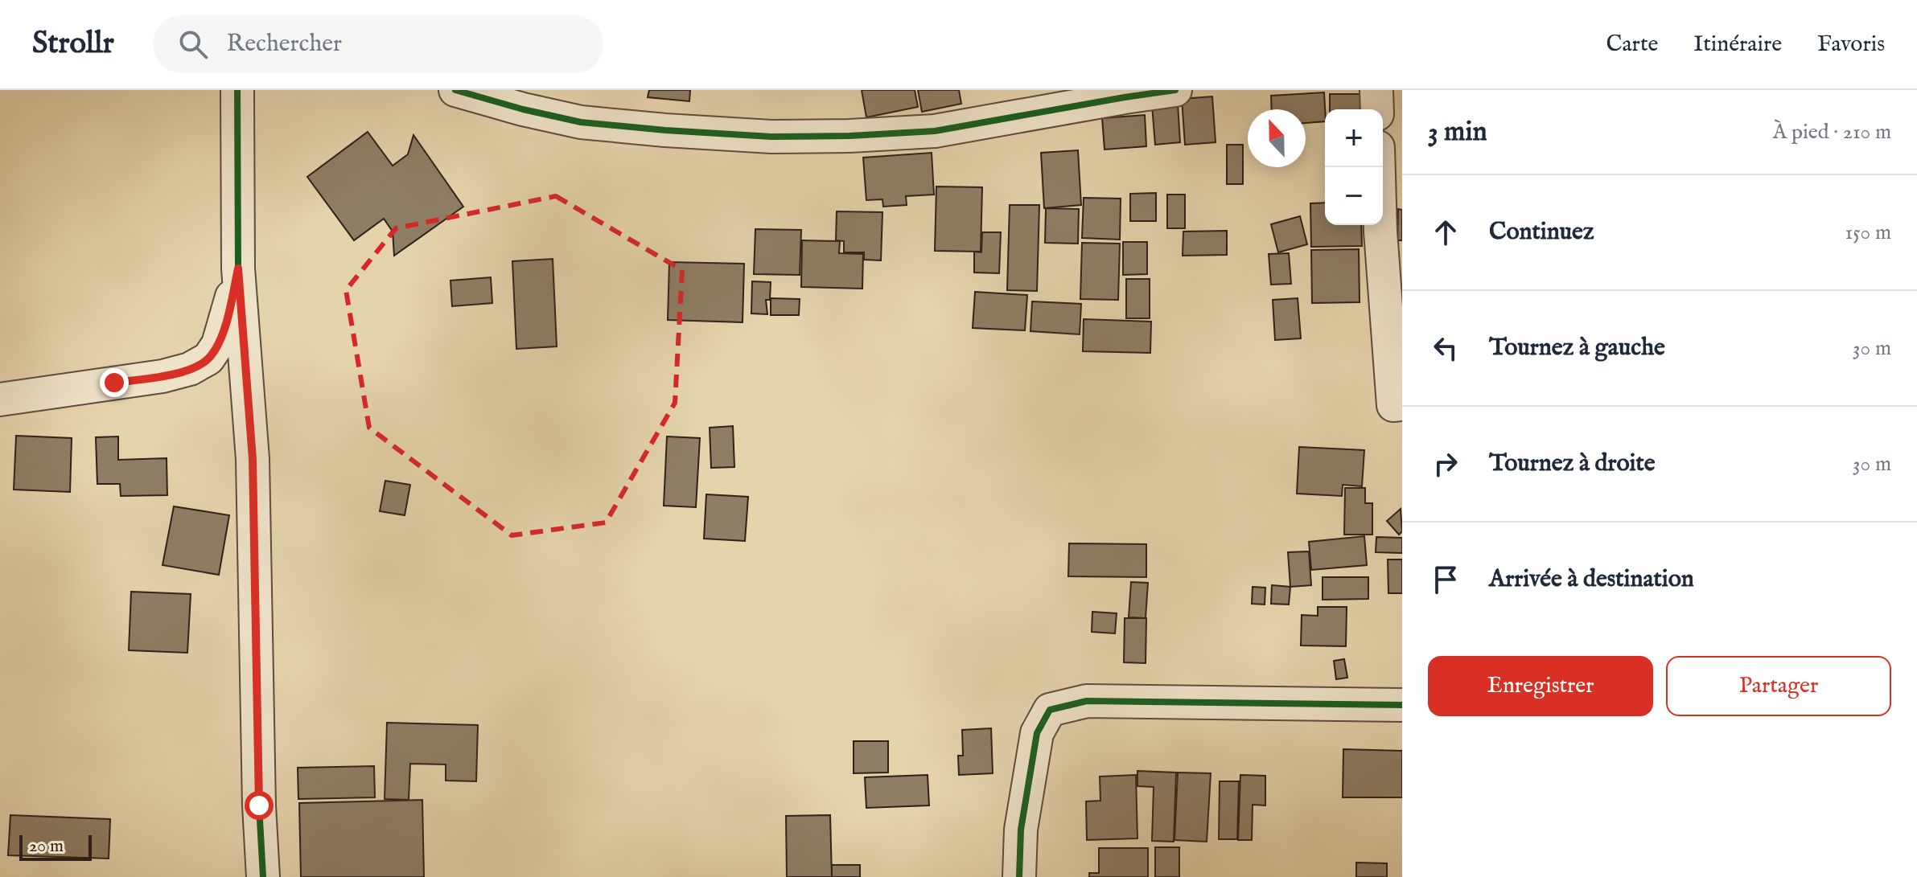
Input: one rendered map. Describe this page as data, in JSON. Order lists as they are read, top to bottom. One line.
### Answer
{"scale_bar":"20 m","north":"top","page":{"header":"Strollr","search":"Rechercher","nav":["Carte","Itinéraire","Favoris"],"heading":["3 min","À pied · 210 m"],"map_buttons":["+","−"],"list":[["Continuez","150 m"],["Tournez à gauche","30 m"],["Tournez à droite","30 m"],"Arrivée à destination"],"buttons":["Enregistrer","Partager"],"scale":"20 m"}}
